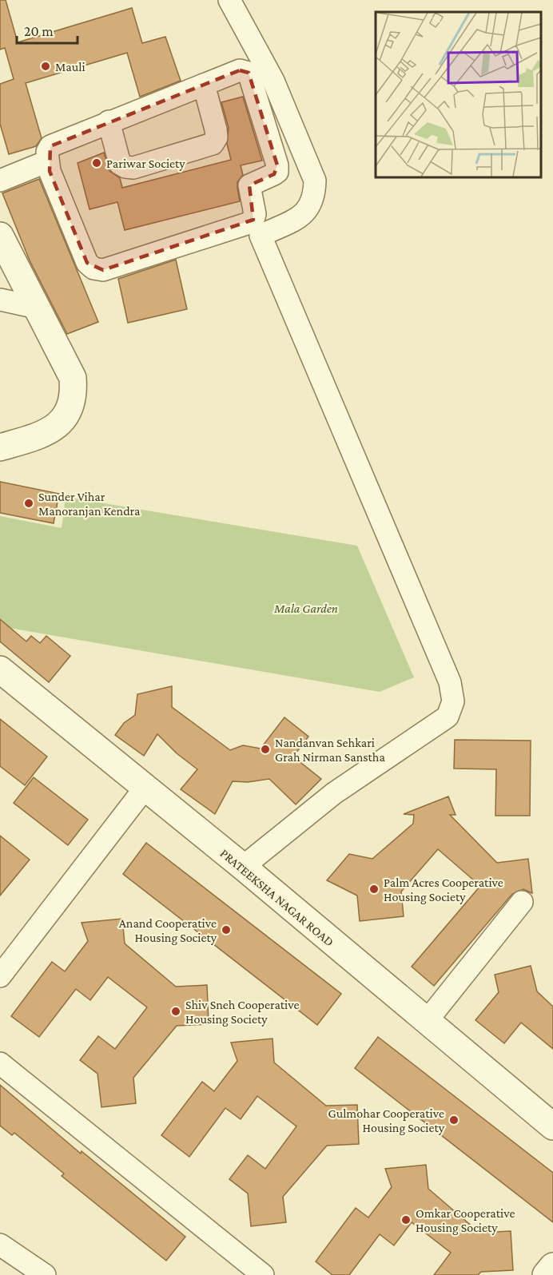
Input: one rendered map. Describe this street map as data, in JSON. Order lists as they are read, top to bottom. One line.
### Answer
{"streets":{"street":["PRATEEKSHA NAGAR ROAD"]},"parks":["Mala Garden"],"places":["Mauli","Pariwar Society","Sunder Vihar Manoranjan Kendra","Nandanvan Sehkari Grah Nirman Sanstha","Palm Acres Cooperative Housing Society","Anand Cooperative Housing Society","Shiv Sneh Cooperative Housing Society","Gulmohar Cooperative Housing Society","Omkar Cooperative Housing Society"],"scale_bar":"20 m"}
